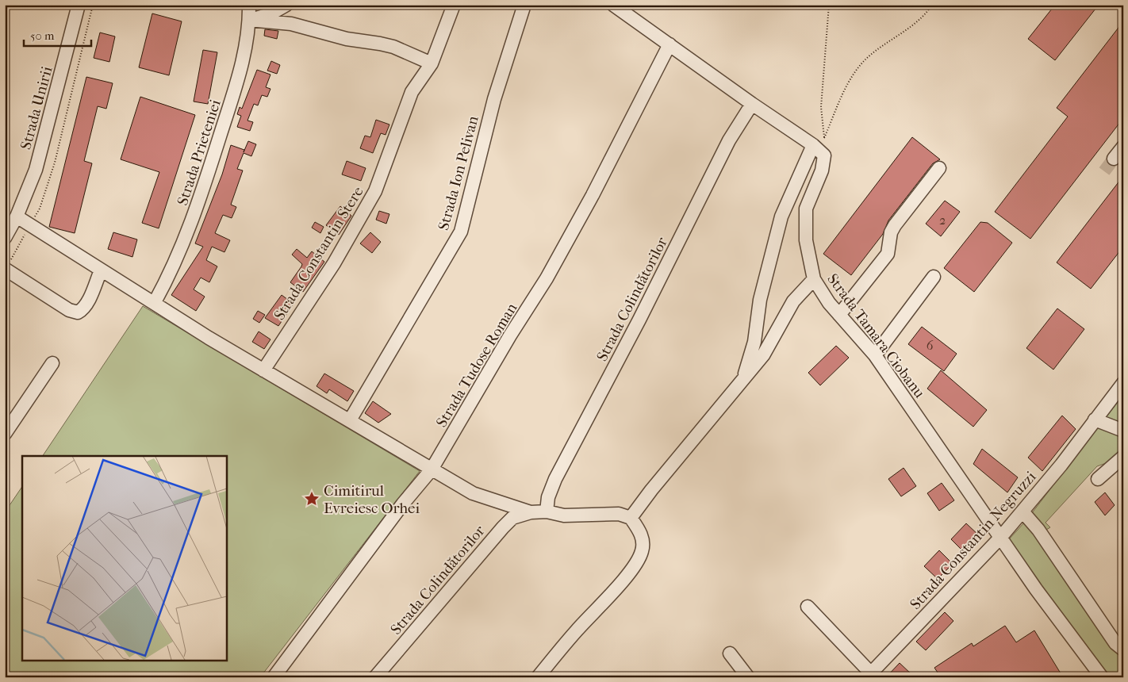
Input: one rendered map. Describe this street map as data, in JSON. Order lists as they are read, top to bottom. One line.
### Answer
{"streets":{"street":["Strada Unirii","Strada Prieteniei","Strada Ion Pelivan","Strada Constantin Stere","Strada Colindătorilor","Strada Tamara Ciobanu","Strada Tudose Roman","Strada Constantin Negruzzi"]},"crossings":[["Strada Tamara Ciobanu","Strada Constantin Negruzzi"]],"places":{"place":["Cimitirul Evreiesc Orhei"]},"house_numbers":["2","6"],"scale_bar":"50 m"}
